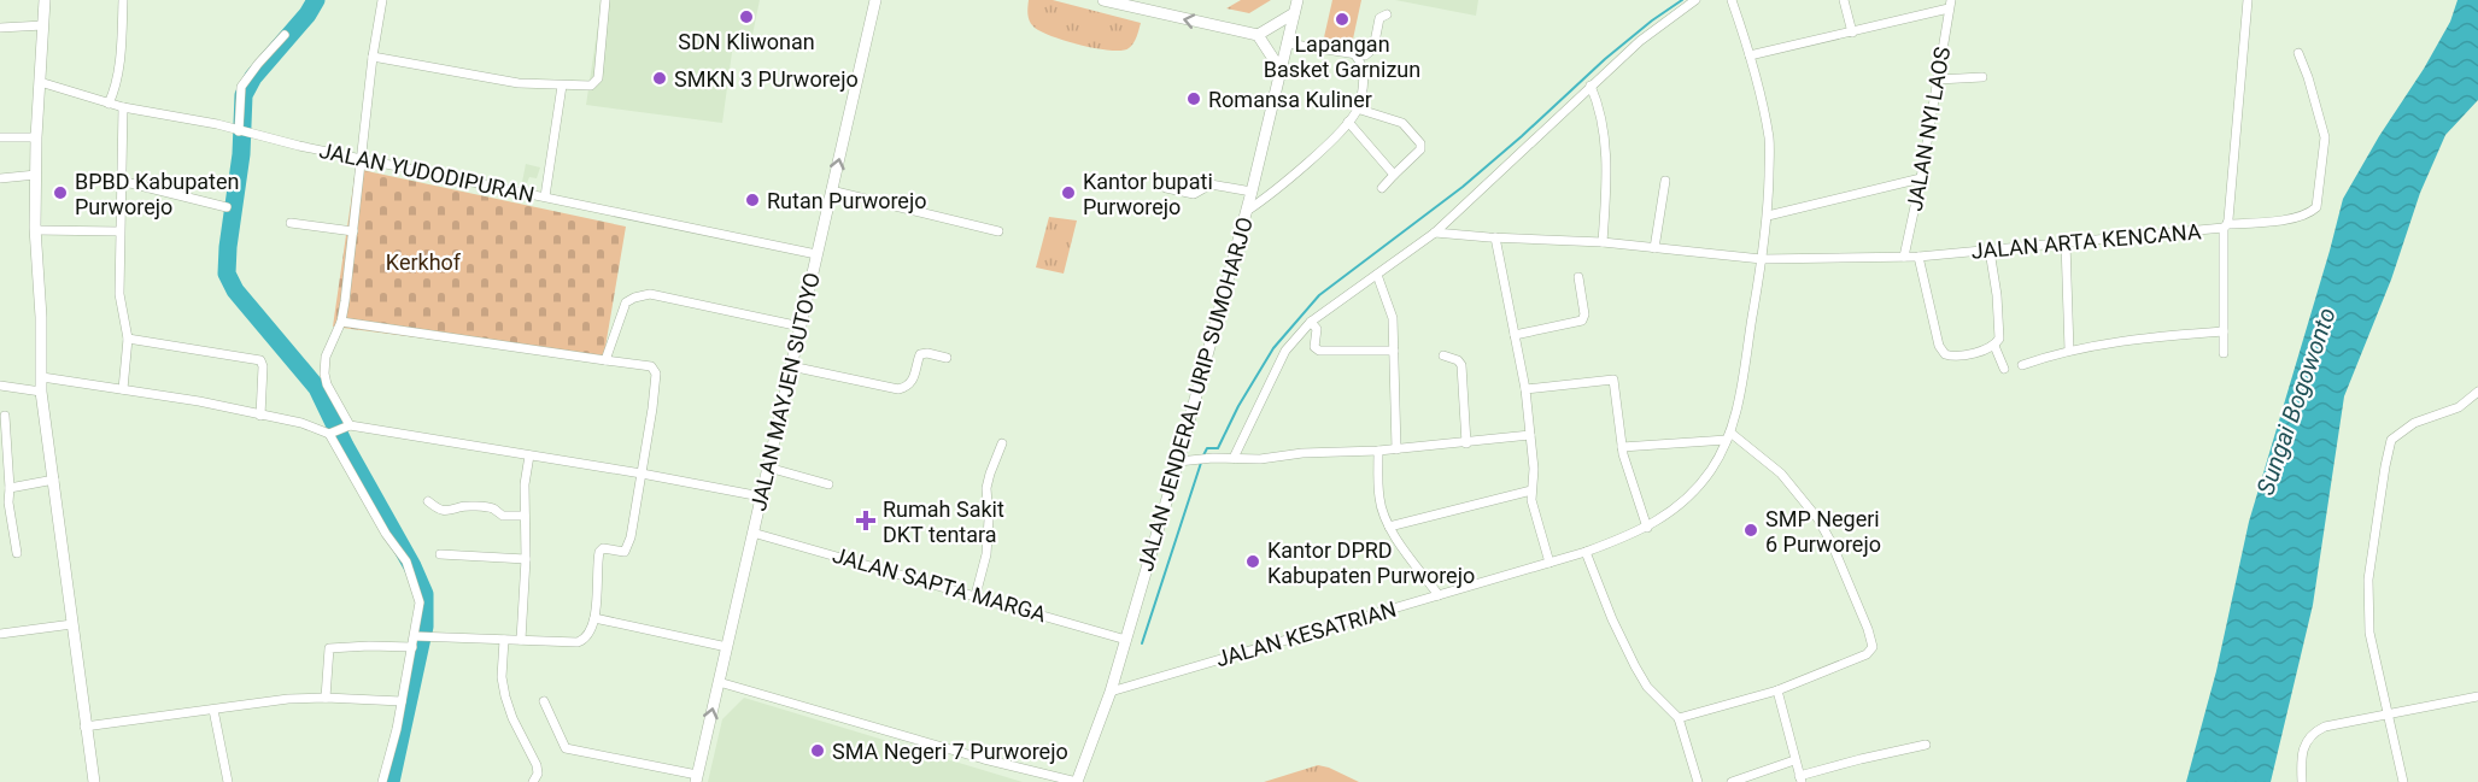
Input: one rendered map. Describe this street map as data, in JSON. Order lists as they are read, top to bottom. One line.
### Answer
{"streets":{"main road":["JALAN MAYJEN SUTOYO","JALAN JENDERAL URIP SUMOHARJO"],"street":["JALAN NYI LAOS","JALAN YUDODIPURAN","JALAN ARTA KENCANA","JALAN SAPTA MARGA","JALAN KESATRIAN"]},"crossings":[["JALAN NYI LAOS","JALAN ARTA KENCANA"],["JALAN YUDODIPURAN","JALAN MAYJEN SUTOYO"],["JALAN ARTA KENCANA","JALAN KESATRIAN"],["JALAN MAYJEN SUTOYO","JALAN SAPTA MARGA"],["JALAN JENDERAL URIP SUMOHARJO","JALAN SAPTA MARGA"],["JALAN JENDERAL URIP SUMOHARJO","JALAN KESATRIAN"]],"one_way":["JALAN MAYJEN SUTOYO"],"water":["Sungai Bogowonto"],"parks":["Kerkhof"],"places":{"other":["SDN Kliwonan","Lapangan Basket Garnizun","SMKN 3 PUrworejo","Romansa Kuliner","BPBD Kabupaten Purworejo","Kantor bupati Purworejo","Rutan Purworejo","SMP Negeri 6 Purworejo","Kantor DPRD Kabupaten Purworejo","SMA Negeri 7 Purworejo"],"health":["Rumah Sakit DKT tentara"]}}
